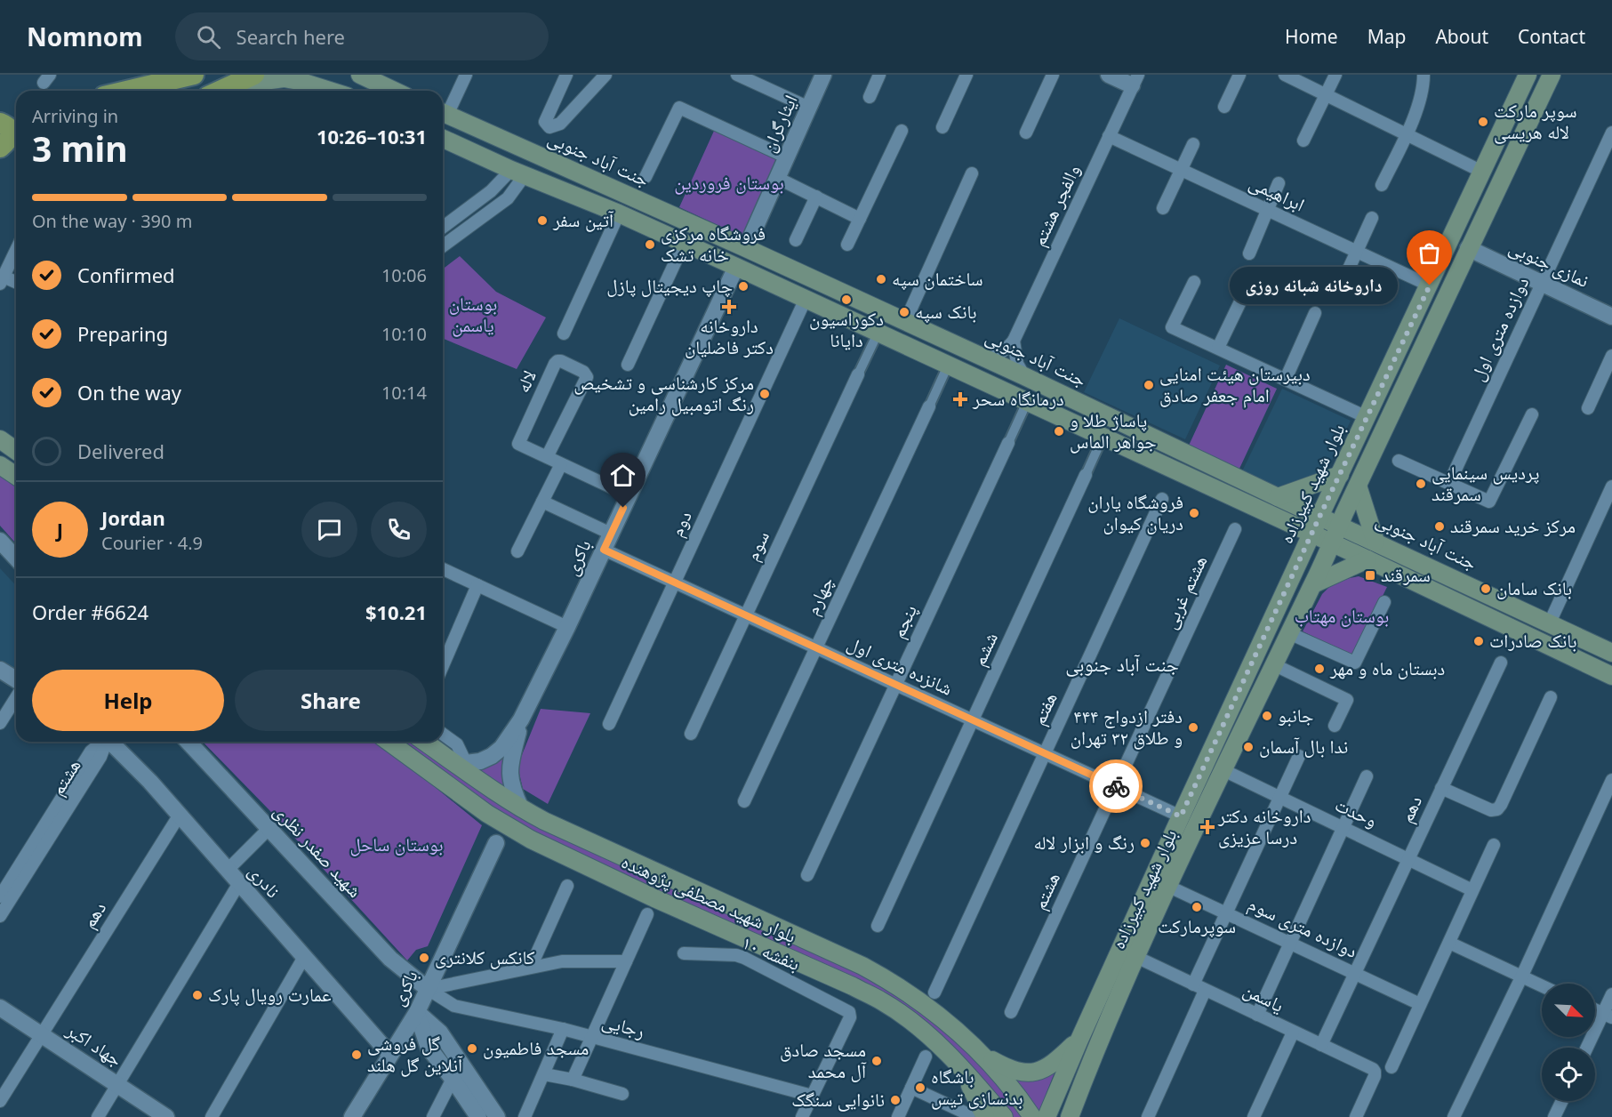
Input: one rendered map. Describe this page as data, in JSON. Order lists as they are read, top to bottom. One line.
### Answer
{"streets":{"main road":["جنت آباد جنوبی","بلوار شهید کبیرزاده","بلوار شهید مصطفی پژوهنده"],"street":["ایثارگران","ابراهیمی","والفجر هشتم","نمازی جنوبی","دوازده متری اول","لاله","دوم","سوم","باکری","هشتم غربی","چهارم","پنجم","ششم","شانزده متری اول","هفتم","هشتم","دهم","وحدت","شهید صفدر نظری","نادری","دوازده متری سوم","بنفشه ۱۰","یاسمن","رجایی","جهاد اکبر"]},"crossings":[["ایثارگران","جنت آباد جنوبی"],["جنت آباد جنوبی","بلوار شهید کبیرزاده"],["ابراهیمی","والفجر هشتم"],["ابراهیمی","بلوار شهید کبیرزاده"],["نمازی جنوبی","دوازده متری اول"],["نمازی جنوبی","بلوار شهید کبیرزاده"],["لاله","باکری"],["بلوار شهید کبیرزاده","شانزده متری اول"],["بلوار شهید کبیرزاده","وحدت"],["بلوار شهید کبیرزاده","دوازده متری سوم"],["بلوار شهید کبیرزاده","یاسمن"],["دوم","شانزده متری اول"],["سوم","شانزده متری اول"],["باکری","شانزده متری اول"],["باکری","شهید صفدر نظری"],["باکری","نادری"],["باکری","بلوار شهید مصطفی پژوهنده"],["باکری","رجایی"],["هشتم غربی","شانزده متری اول"],["هشتم غربی","هشتم"],["چهارم","شانزده متری اول"],["پنجم","شانزده متری اول"],["ششم","شانزده متری اول"],["شانزده متری اول","هفتم"],["شانزده متری اول","هشتم"],["دهم","وحدت"],["دهم","نادری"],["دهم","دوازده متری سوم"],["دهم","یاسمن"],["دهم","جهاد اکبر"],["شهید صفدر نظری","رجایی"],["بنفشه ۱۰","رجایی"]],"districts":["جنت‌ آباد جنوبی"],"parks":["بوستان فروردین","بوستان یاسمن","بوستان مهتاب","بوستان ساحل"],"places":{"other":["سوپر مارکت لاله هریسی","آتین سفر","فروشگاه مرکزی خانه تشک","ساختمان سپه","داروخانه شبانه روزی","چاپ دیجیتال پازل","دکوراسیون دایانا","بانک سپه","دبیرستان هیئت امنایی امام جعفر صادق","مرکز کارشناسی و تشخیص رنگ اتومبیل رامین","پاساژ طلا و جواهر الماس","پردیس سینمایی سمرقند","فروشگاه یاران دریان کیوان","مرکز خرید سمرقند","بانک سامان","بانک صادرات","دبستان ماه و مهر","جانبو","دفتر ازدواج ۴۴۴ و طلاق ۳۲ تهران","ندا بال آسمان","رنگ و ابزار لاله","سوپرمارکت","کانکس کلانتری","عمارت رویال پارک","مسجد فاطمیون","گل فروشی آنلاین گل هلند","مسجد صادق آل محمد","باشگاه بدنسازی تیس","نانوایی سنگک"],"health":["داروخانه دکتر فاضلیان","درمانگاه سحر","داروخانه دکتر درسا عزیزی"],"transit":["سمرقند"]},"north":"bottom right","page":{"header":"Nomnom","search":"Search here","nav":["Home","Map","About","Contact"],"heading":["3 min","Arriving in","10:26–10:31"],"panel":["Jordan","Courier · 4.9","Order #6624","$10.21"],"bar":"On the way · 390 m","list":[["Confirmed","10:06"],["Preparing","10:10"],["On the way","10:14"],"Delivered"],"bubble":"داروخانه شبانه روزی","round":"J","buttons":["Help","Share"]}}
